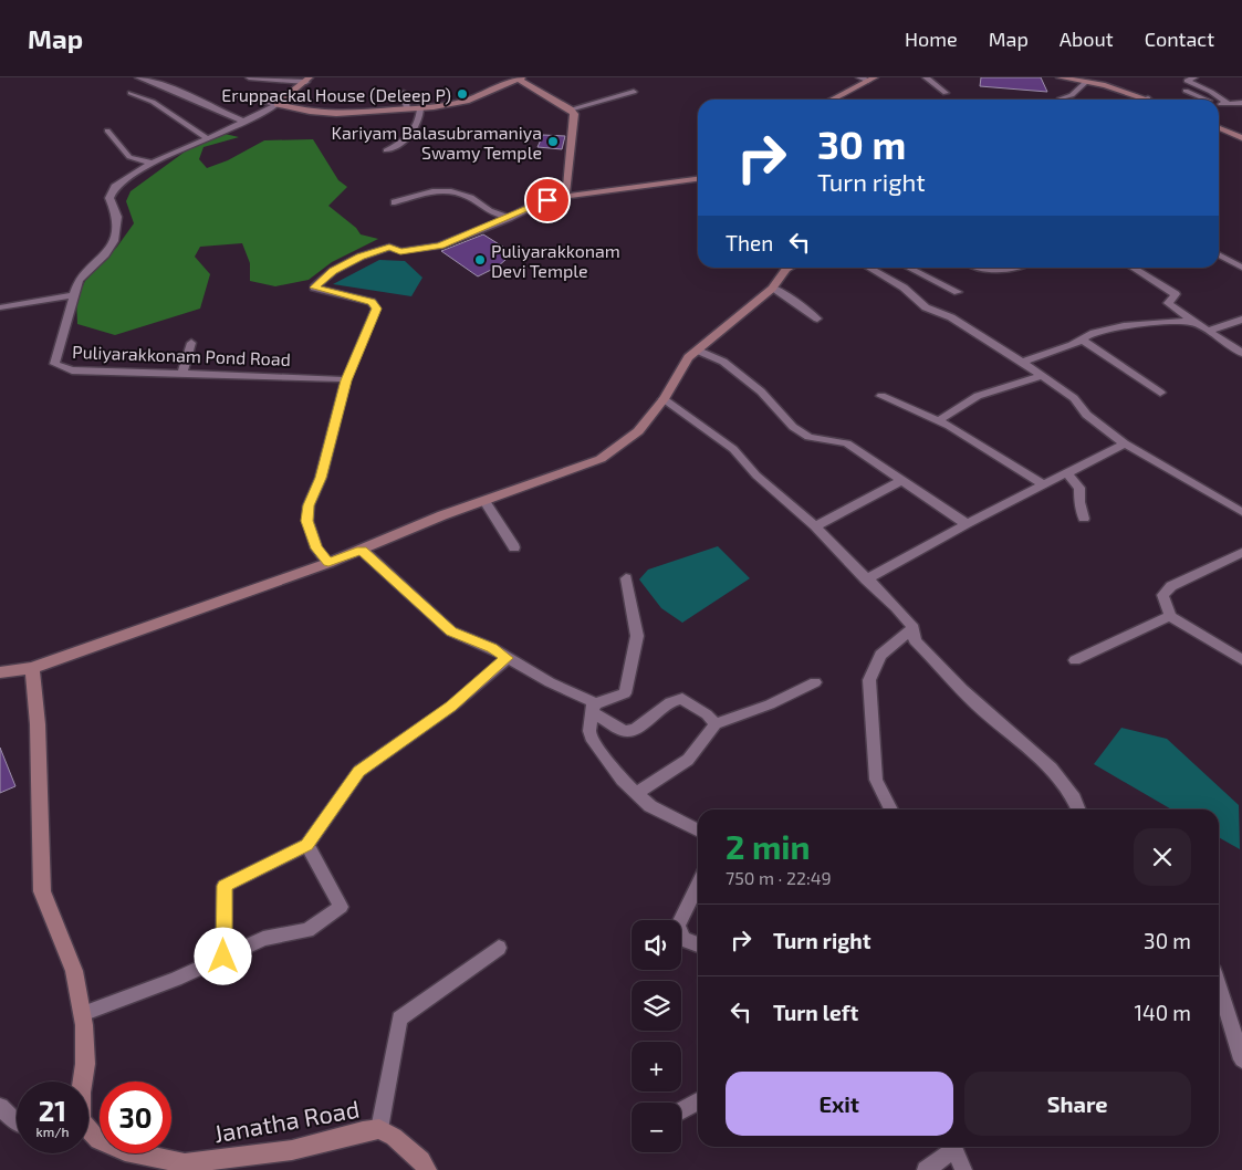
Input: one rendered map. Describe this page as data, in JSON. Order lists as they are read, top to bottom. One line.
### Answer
{"streets":{"street":["Puliyarakkonam Pond Road","Janatha Road"]},"places":["Eruppackal House (Deleep P)","Kariyam Balasubramaniya Swamy Temple","Puliyarakkonam Devi Temple"],"page":{"header":"Map","nav":["Home","Map","About","Contact"],"turn":["30 m","Turn right"],"then":"Then","heading":["2 min","750 m · 22:49"],"list":[{"name":"Turn right","value":"30 m"},{"name":"Turn left","value":"140 m"}],"map_buttons":["+","−"],"buttons":["Exit","Share"],"speed":"21 km/h","limit":"30"}}
